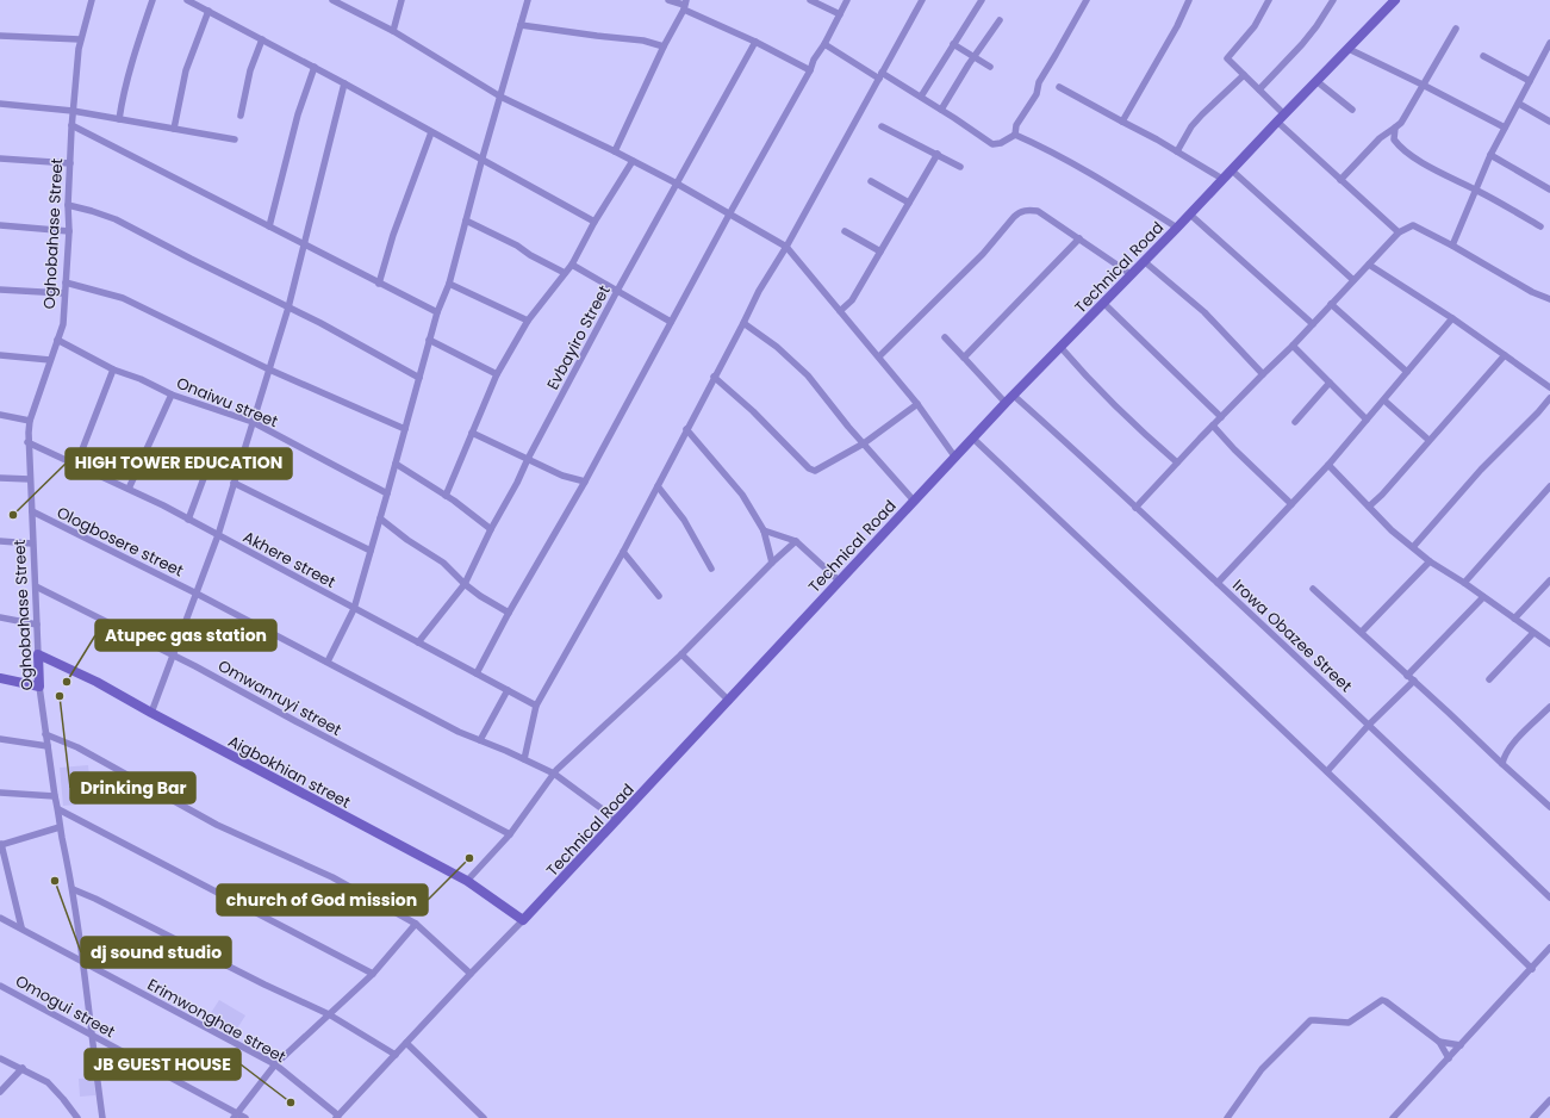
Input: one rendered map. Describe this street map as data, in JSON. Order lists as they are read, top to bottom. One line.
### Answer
{"streets":{"street":["Oghobahase Street","Technical Road","Evbayiro Street","Onaiwu street","Ologbosere street","Akhere street","Irowa Obazee Street","Omwanruyi street","Aigbokhian street","Omogui street","Erimwonghae street"]},"crossings":[["Oghobahase Street","Onaiwu street"],["Oghobahase Street","Ologbosere street"],["Oghobahase Street","Akhere street"],["Oghobahase Street","Omwanruyi street"],["Oghobahase Street","Aigbokhian street"],["Oghobahase Street","Omogui street"],["Oghobahase Street","Erimwonghae street"],["Technical Road","Ologbosere street"],["Technical Road","Irowa Obazee Street"],["Technical Road","Aigbokhian street"],["Technical Road","Erimwonghae street"],["Evbayiro Street","Akhere street"]],"places":["HIGH TOWER EDUCATION","Atupec gas station","Drinking Bar","church of God mission","dj sound studio","JB GUEST HOUSE"]}
